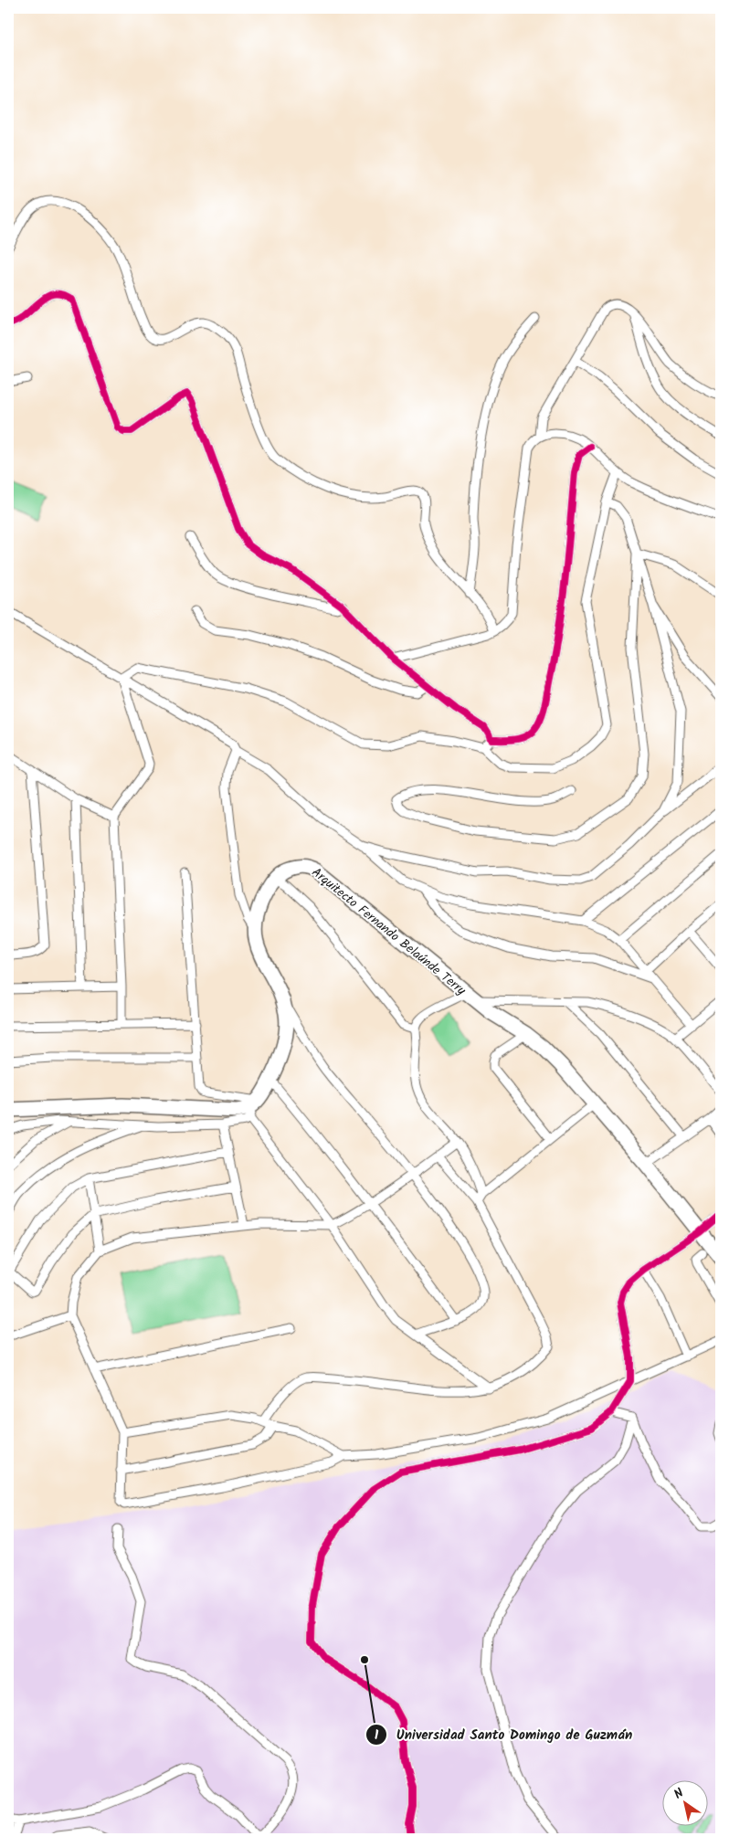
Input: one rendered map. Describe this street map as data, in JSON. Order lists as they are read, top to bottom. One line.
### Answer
{"streets":{"main road":["Arquitecto Fernando Belaúnde Terry"]},"places":["Universidad Santo Domingo de Guzmán"],"north":"top left"}
